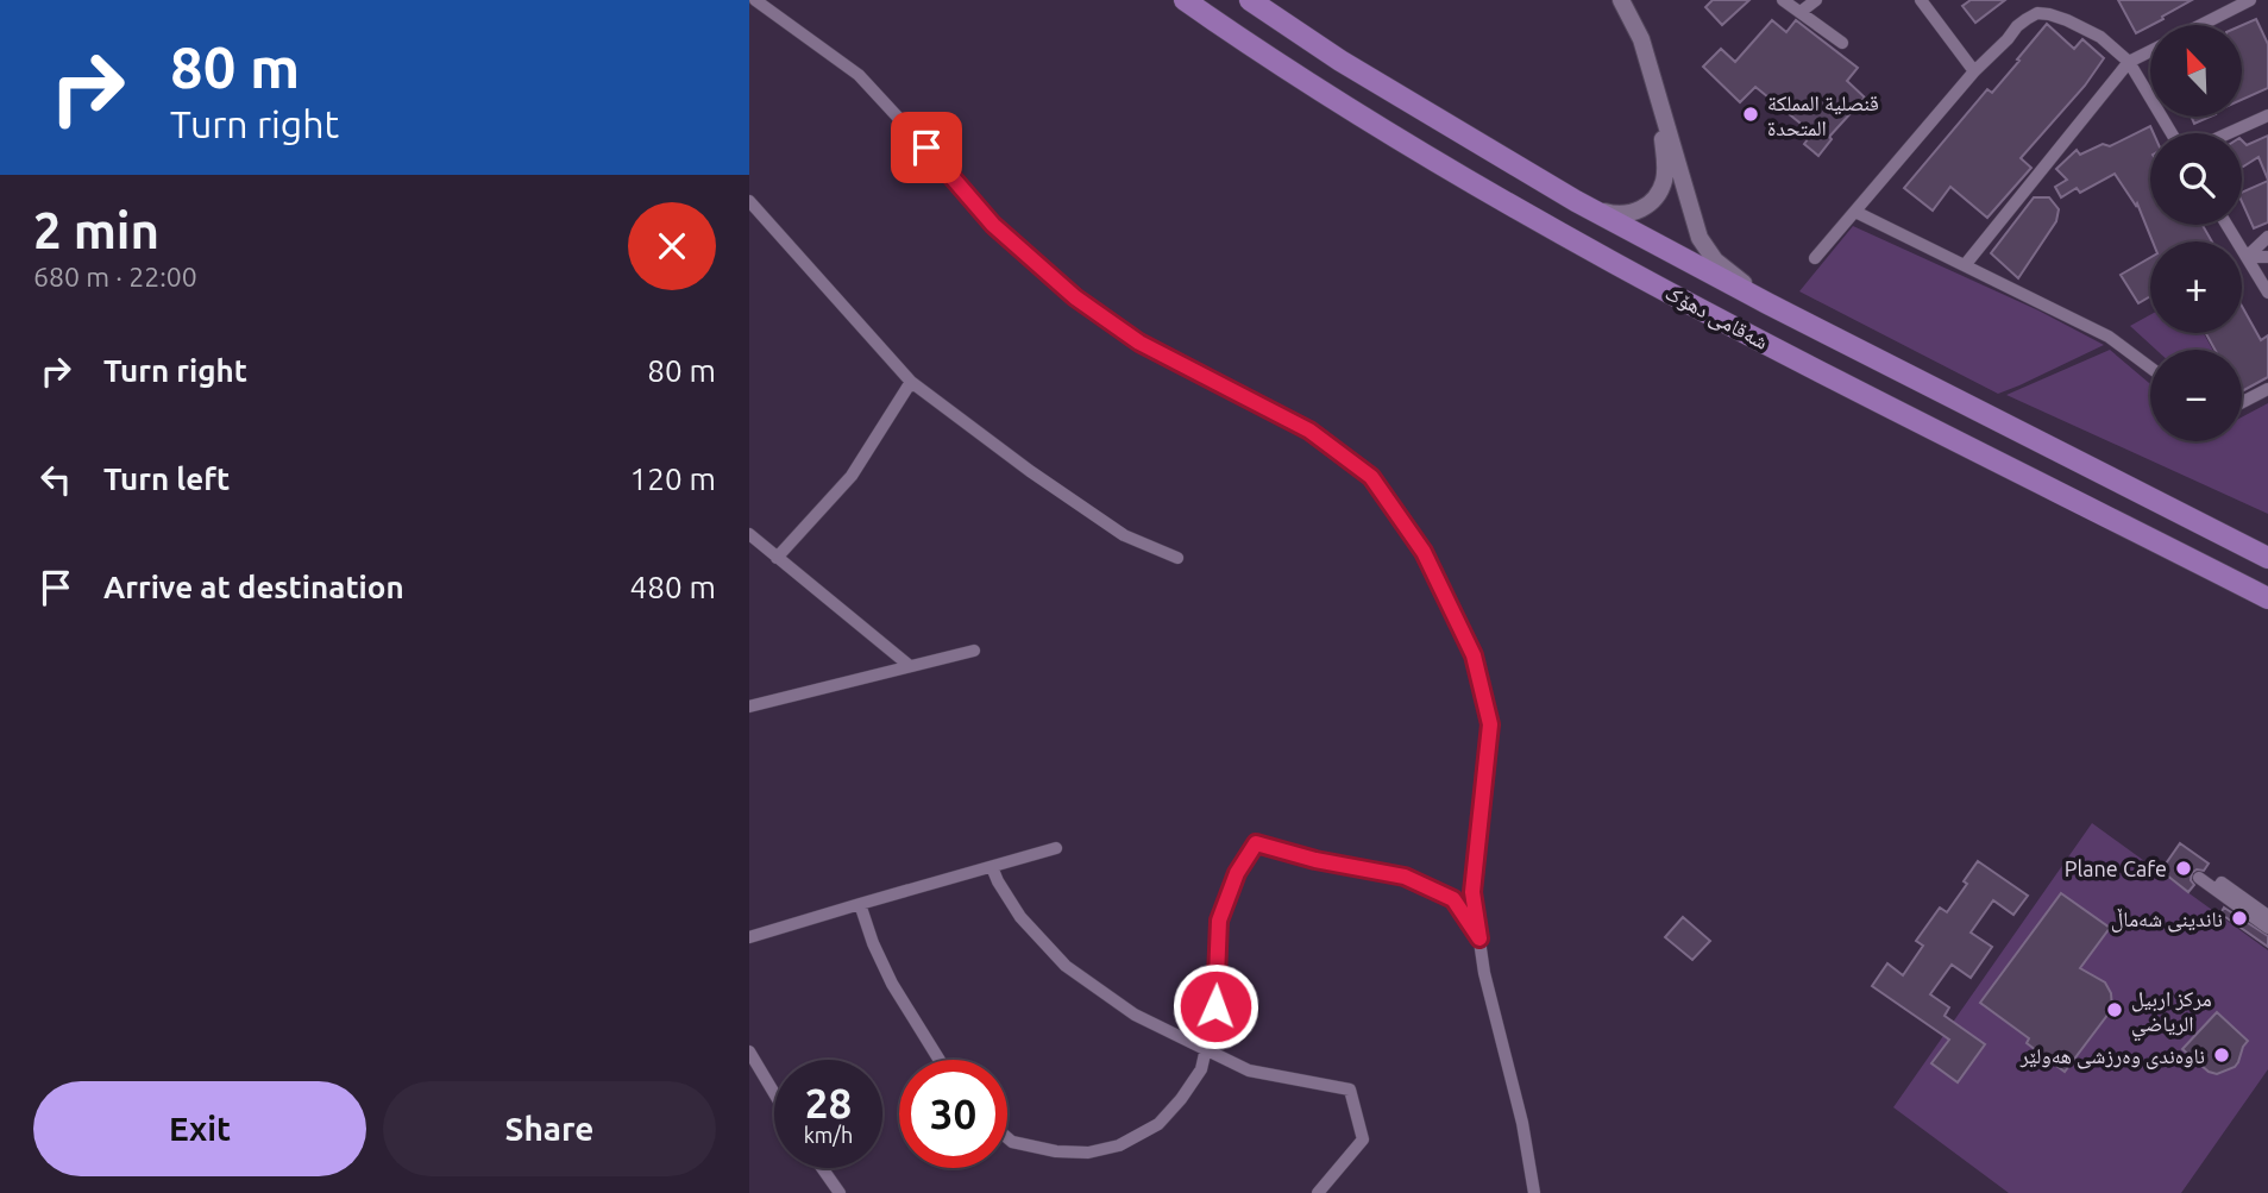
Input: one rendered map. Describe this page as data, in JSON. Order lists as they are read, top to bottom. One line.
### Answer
{"streets":{"highway":["شەقامی دهۆک"]},"places":["قنصلية المملكة المتحدة","Plane Cafe","ناندینی شەماڵ","مركز اربيل الرياضي","ناوەندی وەرزشی هەولێر"],"north":"top left","page":{"turn":["80 m","Turn right"],"map_buttons":["+","−"],"heading":["2 min","680 m · 22:00"],"list":[{"name":"Turn right","value":"80 m"},{"name":"Turn left","value":"120 m"},{"name":"Arrive at destination","value":"480 m"}],"speed":"28 km/h","limit":"30","buttons":["Exit","Share"]}}
